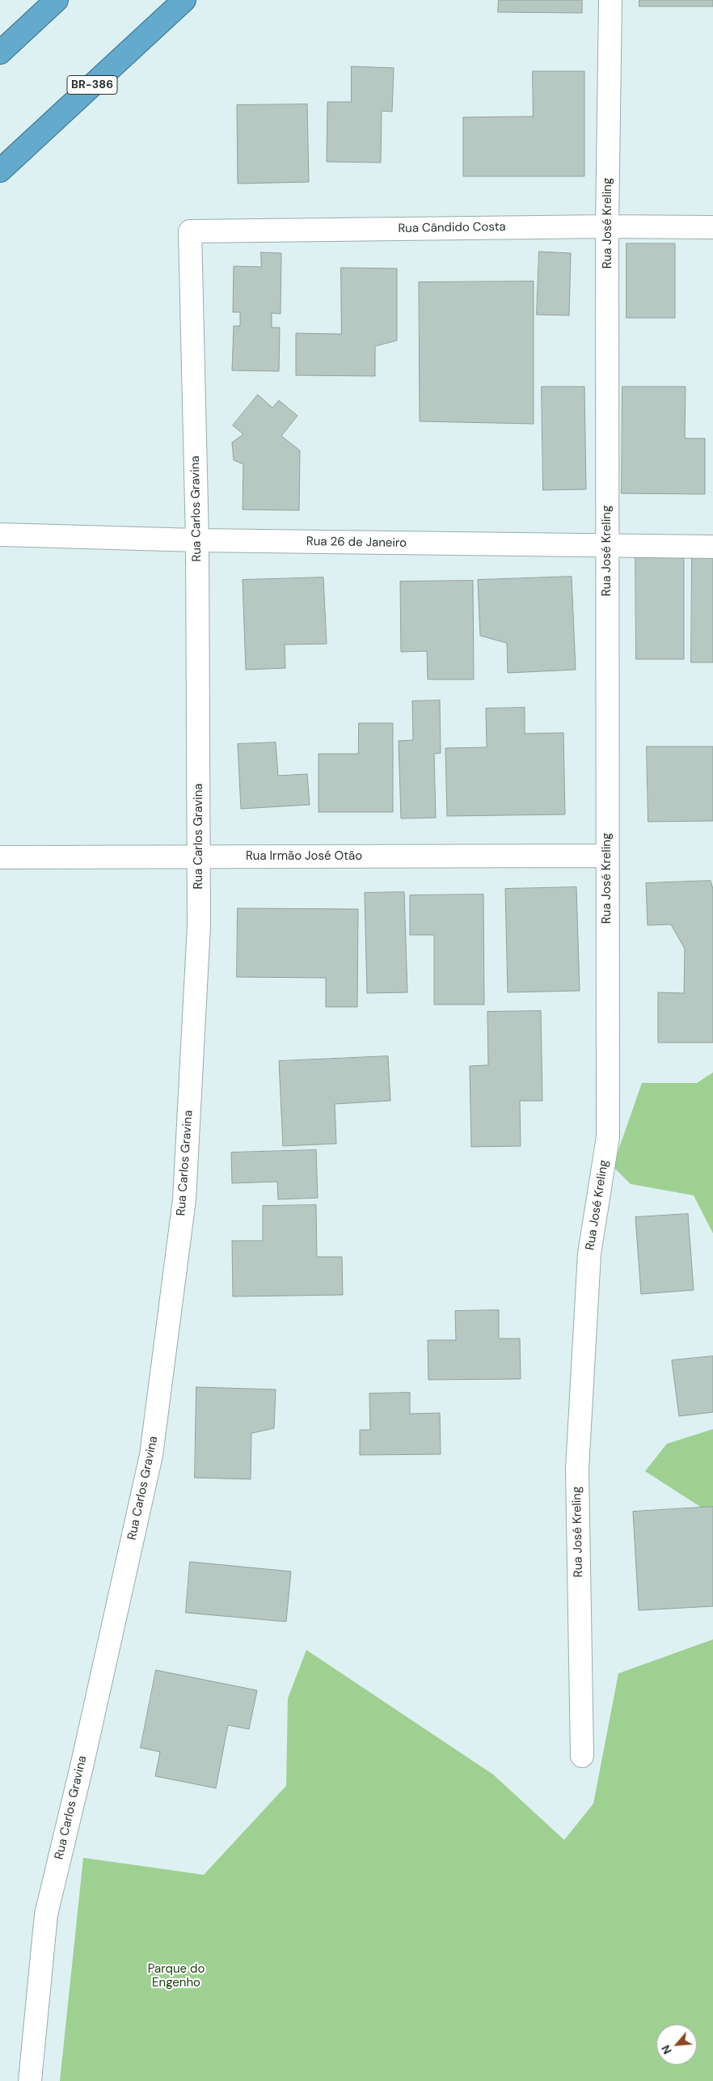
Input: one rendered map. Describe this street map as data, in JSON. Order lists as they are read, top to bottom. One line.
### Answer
{"streets":{"highway":["BR-386"],"street":["Rua José Kreling","Rua Cândido Costa","Rua Carlos Gravina","Rua 26 de Janeiro","Rua Irmão José Otão"]},"crossings":[["Rua José Kreling","Rua Cândido Costa"],["Rua José Kreling","Rua 26 de Janeiro"],["Rua José Kreling","Rua Irmão José Otão"],["Rua Cândido Costa","Rua Carlos Gravina"],["Rua Carlos Gravina","Rua 26 de Janeiro"],["Rua Carlos Gravina","Rua Irmão José Otão"]],"parks":["Parque do Engenho"],"north":"bottom left"}
